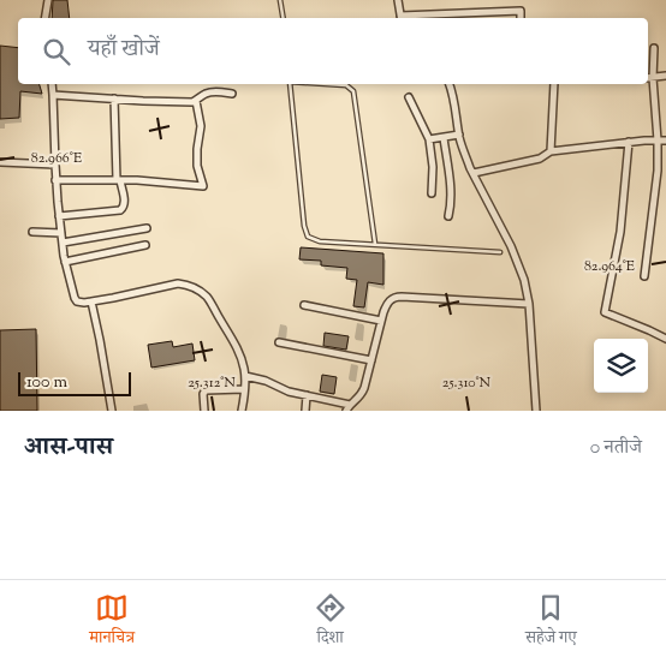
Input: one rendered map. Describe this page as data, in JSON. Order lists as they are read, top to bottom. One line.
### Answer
{"scale_bar":"100 m","page":{"search":"यहाँ खोजें","scale":"100 m","heading":["आस-पास","0 नतीजे"],"nav":["मानचित्र","दिशा","सहेजे गए"]},"coordinates":["82.966°E","82.964°E","25.312°N","25.310°N"]}
